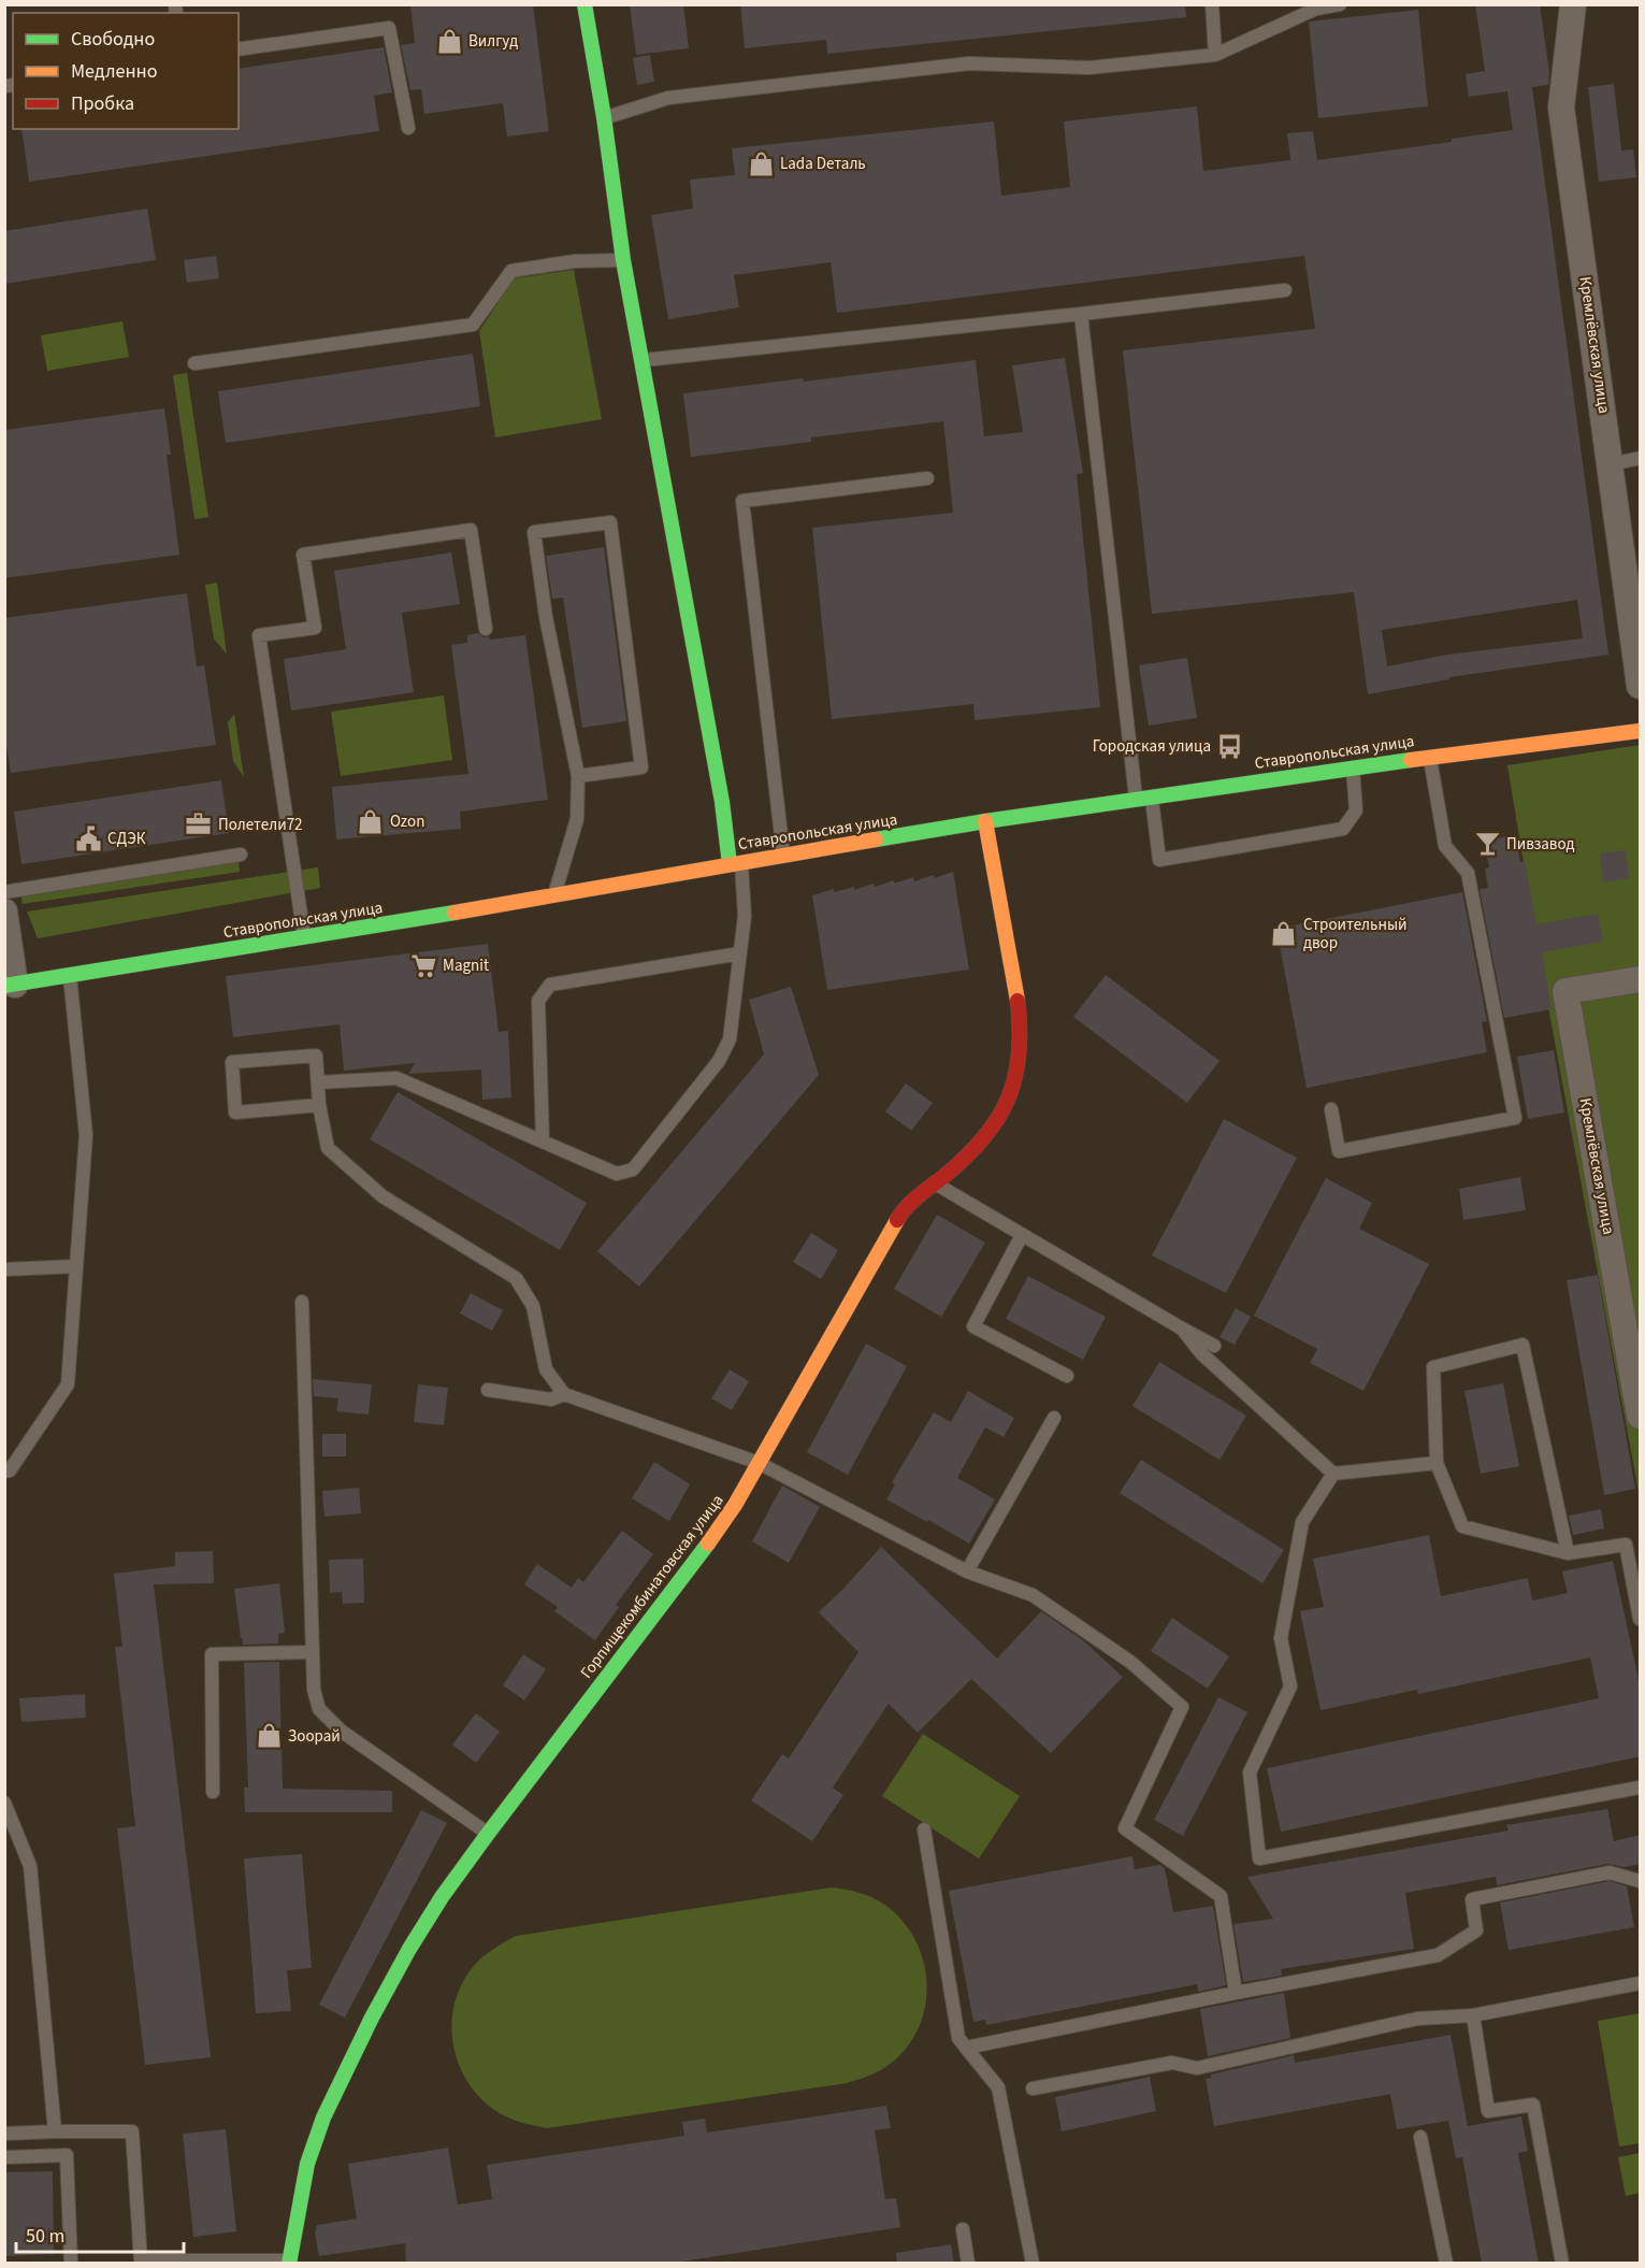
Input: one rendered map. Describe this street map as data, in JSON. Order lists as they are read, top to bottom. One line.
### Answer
{"streets":{"street":["Кремлёвская улица","Ставропольская улица","Горпищекомбинатовская улица"]},"crossings":[["Ставропольская улица","Горпищекомбинатовская улица"]],"places":{"shop":["Вилгуд","Lada Dеталь","Ozon","Строительный двор","Зоорай"],"bus stop":["Городская улица"],"office":["Полетели72"],"public building":["СДЭК"],"bar":["Пивзавод"],"supermarket":["Magnit"]},"legend":["Свободно","Медленно","Пробка"],"scale_bar":"50 m"}
